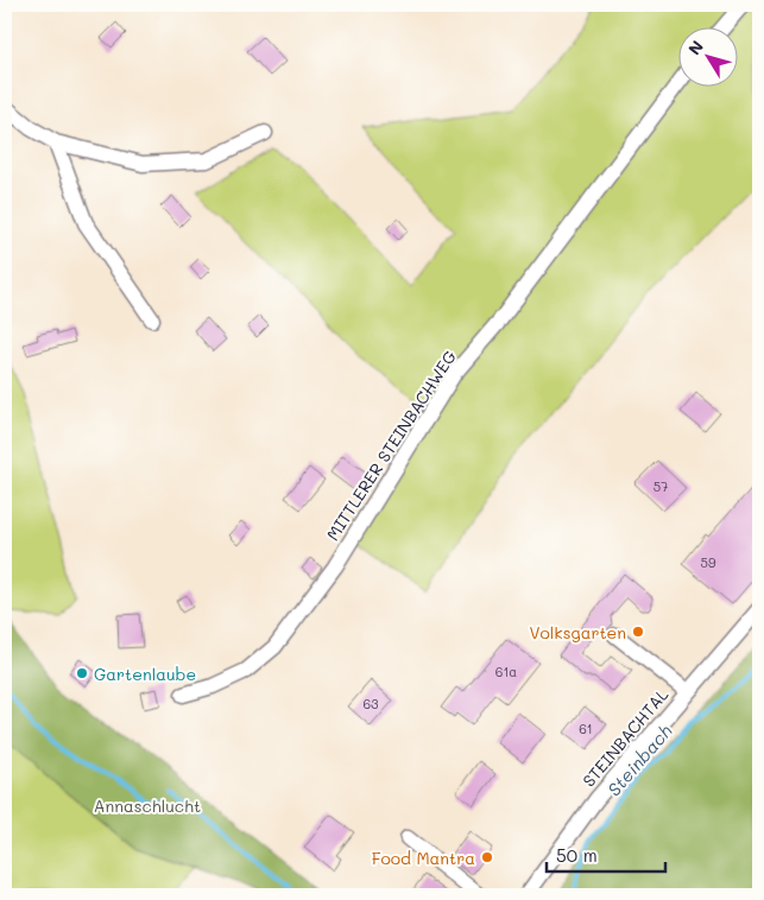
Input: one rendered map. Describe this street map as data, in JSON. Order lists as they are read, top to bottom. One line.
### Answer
{"streets":{"street":["MITTLERER STEINBACHWEG","STEINBACHTAL"]},"water":["Steinbach"],"parks":["Annaschlucht"],"places":["Volksgarten","Gartenlaube","Food Mantra"],"house_numbers":["57","59","61a","63","61"],"scale_bar":"50 m","north":"top left"}
